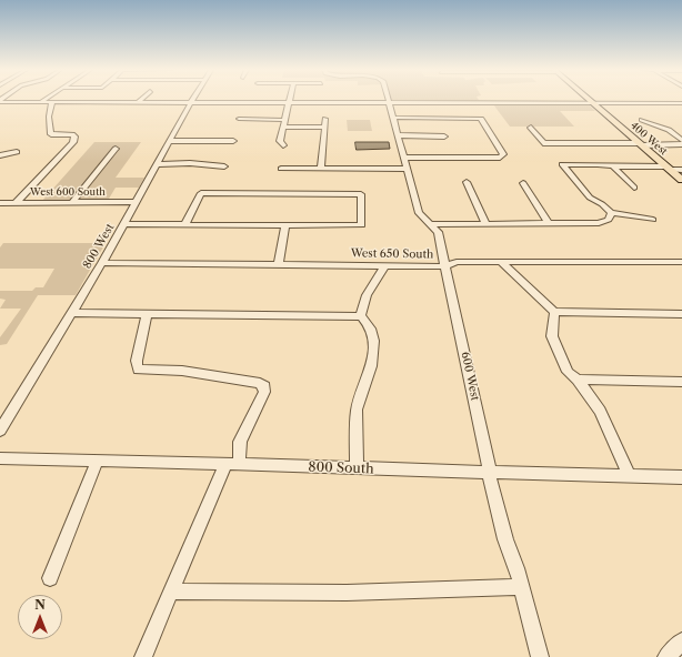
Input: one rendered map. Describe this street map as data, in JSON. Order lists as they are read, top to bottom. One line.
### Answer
{"streets":{"main road":["400 West"],"street":["West 600 South","800 West","West 650 South","600 West","800 South"]},"crossings":[["West 600 South","800 West"],["800 West","West 650 South"],["West 650 South","600 West"],["600 West","800 South"]],"north":"top"}
